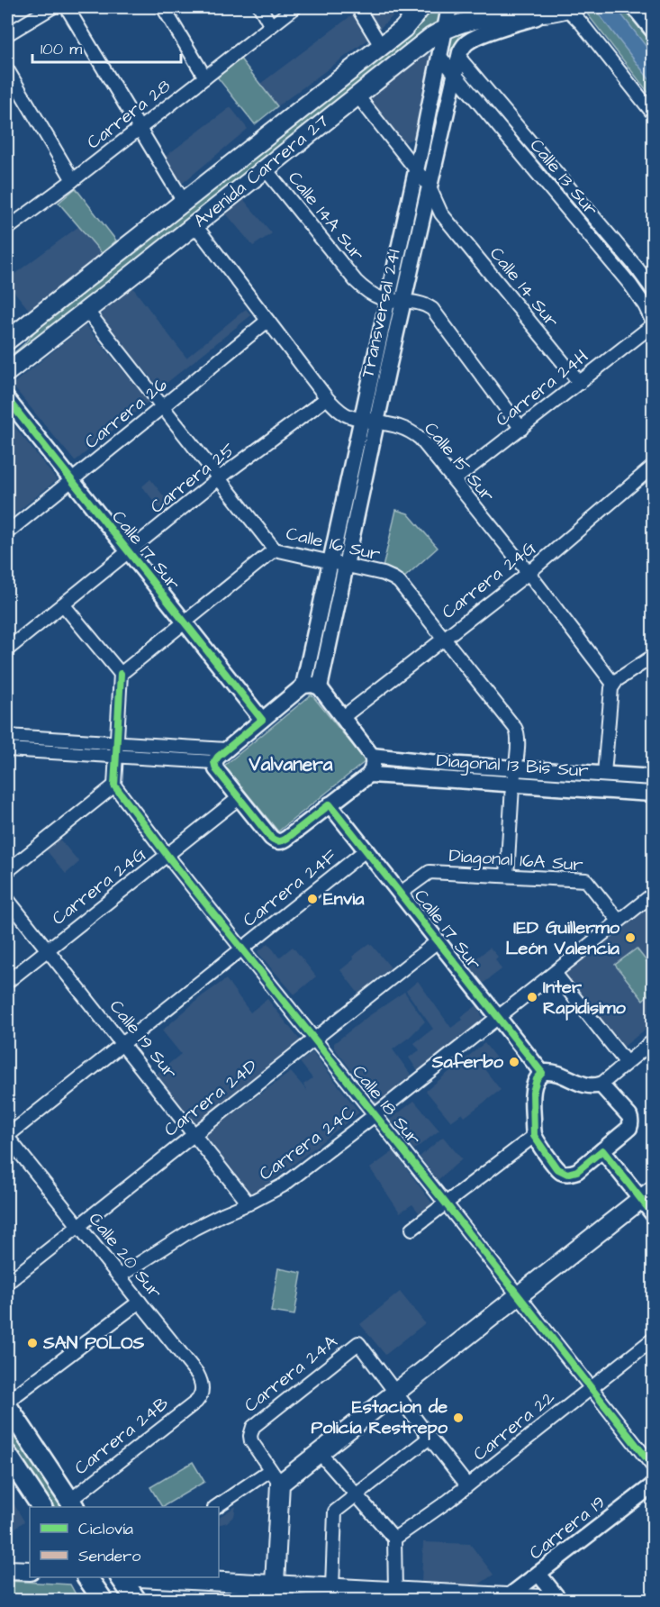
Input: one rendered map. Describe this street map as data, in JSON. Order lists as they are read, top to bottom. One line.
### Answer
{"streets":{"main road":["Avenida Carrera 27"],"street":["Carrera 28","Calle 13 Sur","Calle 14A Sur","Calle 14 Sur","Transversal 24I","Carrera 24H","Carrera 26","Calle 15 Sur","Carrera 25","Calle 16 Sur","Calle 17 Sur","Carrera 24G","Diagonal 13 Bis Sur","Diagonal 16A Sur","Carrera 24F","Calle 19 Sur","Carrera 24D","Calle 18 Sur","Carrera 24C","Calle 20 Sur","Carrera 24A","Carrera 22","Carrera 24B","Carrera 19"]},"crossings":[["Avenida Carrera 27","Calle 14A Sur"],["Avenida Carrera 27","Calle 14 Sur"],["Avenida Carrera 27","Transversal 24I"],["Avenida Carrera 27","Calle 15 Sur"],["Avenida Carrera 27","Calle 16 Sur"],["Calle 13 Sur","Transversal 24I"],["Calle 13 Sur","Carrera 24H"],["Calle 14A Sur","Transversal 24I"],["Calle 14A Sur","Carrera 24H"],["Calle 14 Sur","Transversal 24I"],["Calle 14 Sur","Carrera 24H"],["Transversal 24I","Calle 15 Sur"],["Transversal 24I","Calle 16 Sur"],["Carrera 24H","Calle 15 Sur"],["Carrera 26","Calle 15 Sur"],["Carrera 26","Calle 16 Sur"],["Carrera 26","Calle 17 Sur"],["Calle 15 Sur","Carrera 25"],["Calle 15 Sur","Carrera 24G"],["Carrera 25","Calle 16 Sur"],["Carrera 25","Calle 17 Sur"],["Calle 16 Sur","Carrera 24G"],["Calle 16 Sur","Diagonal 13 Bis Sur"],["Calle 17 Sur","Diagonal 16A Sur"],["Calle 17 Sur","Carrera 24F"],["Calle 17 Sur","Carrera 24D"],["Calle 17 Sur","Carrera 24C"],["Carrera 24G","Calle 19 Sur"],["Carrera 24G","Calle 18 Sur"],["Diagonal 16A Sur","Carrera 24C"],["Carrera 24F","Calle 19 Sur"],["Carrera 24F","Calle 18 Sur"],["Carrera 24F","Calle 20 Sur"],["Calle 19 Sur","Carrera 24D"],["Calle 19 Sur","Carrera 24C"],["Carrera 24D","Calle 18 Sur"],["Carrera 24D","Calle 20 Sur"],["Calle 18 Sur","Carrera 24C"],["Calle 18 Sur","Carrera 22"],["Carrera 24C","Calle 20 Sur"],["Calle 20 Sur","Carrera 24B"]],"districts":["Valvanera"],"places":["Envia","IED Guillermo León Valencia","Inter Rapidisimo","Saferbo","SAN POLOS","Estacion de Policía Restrepo"],"legend":["Ciclovía","Sendero"],"scale_bar":"100 m"}
